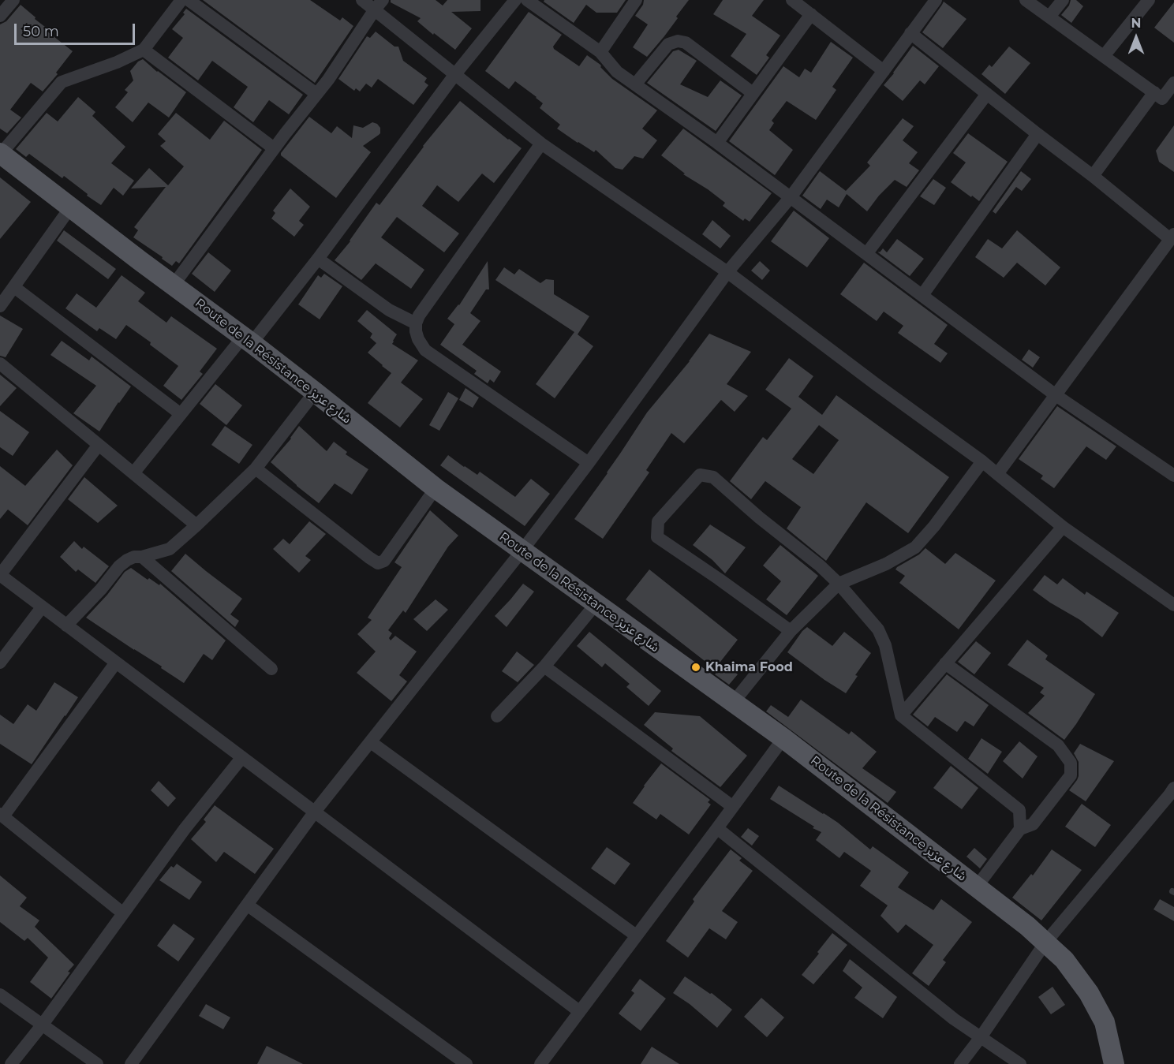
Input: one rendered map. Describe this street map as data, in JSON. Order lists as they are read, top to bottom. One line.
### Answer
{"streets":{"main road":["Route de la Résistance شارع عزيز"]},"places":["Khaima Food"],"scale_bar":"50 m","north":"top"}
